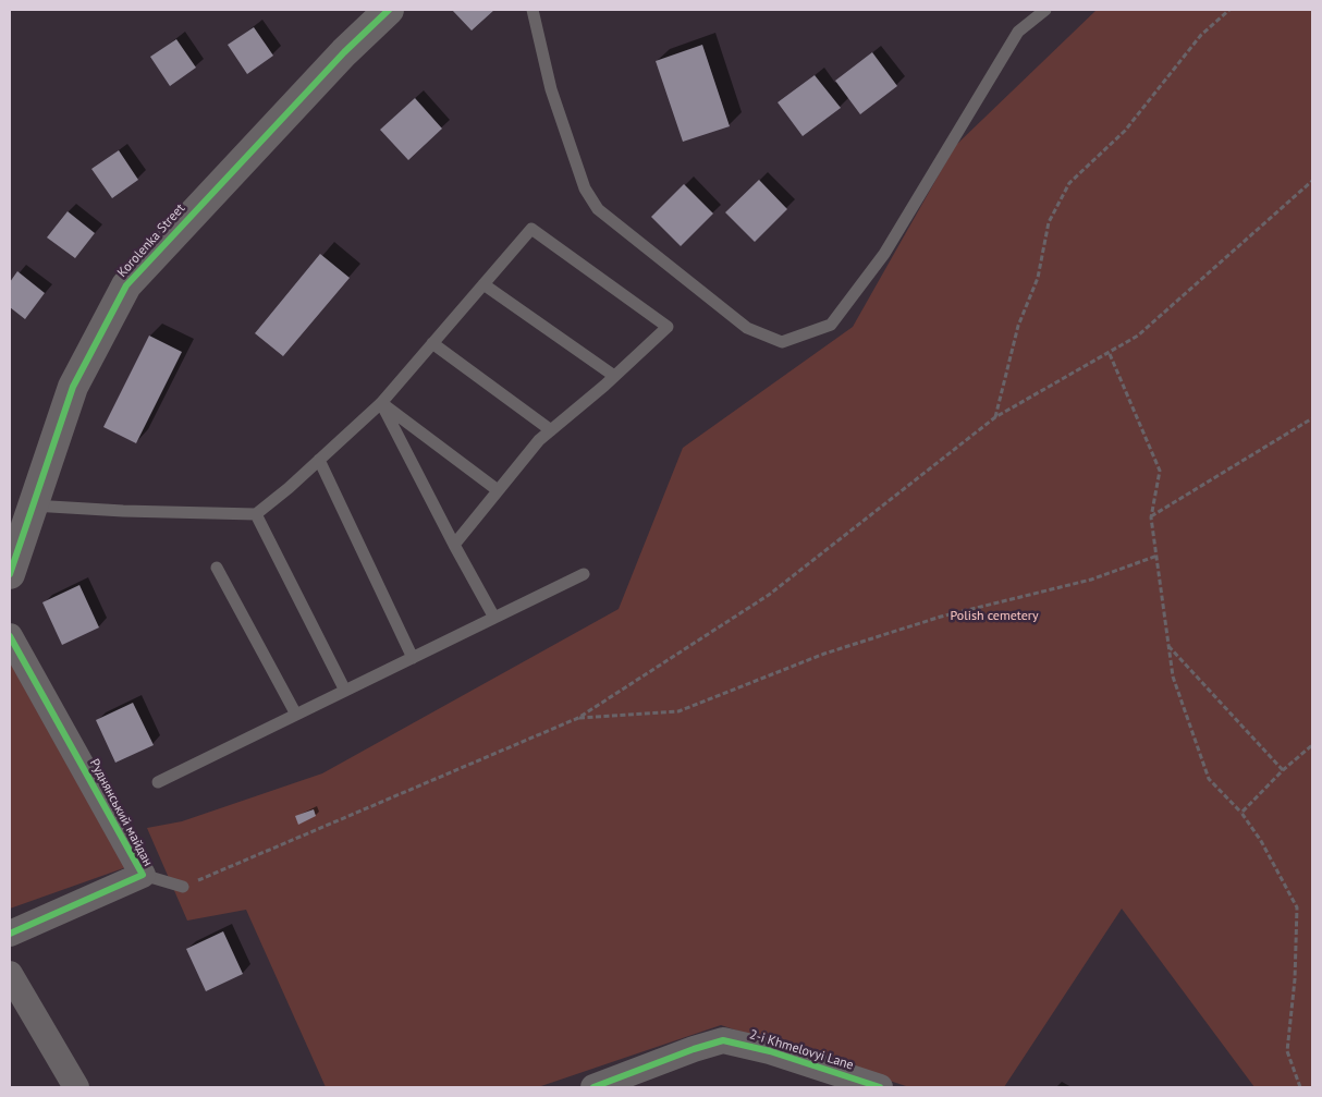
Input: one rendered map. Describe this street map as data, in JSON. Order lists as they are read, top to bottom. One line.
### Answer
{"streets":{"street":["Korolenka Street","Руднянський майдан","2-i Khmelovyi Lane"]},"parks":["Polish cemetery"]}
